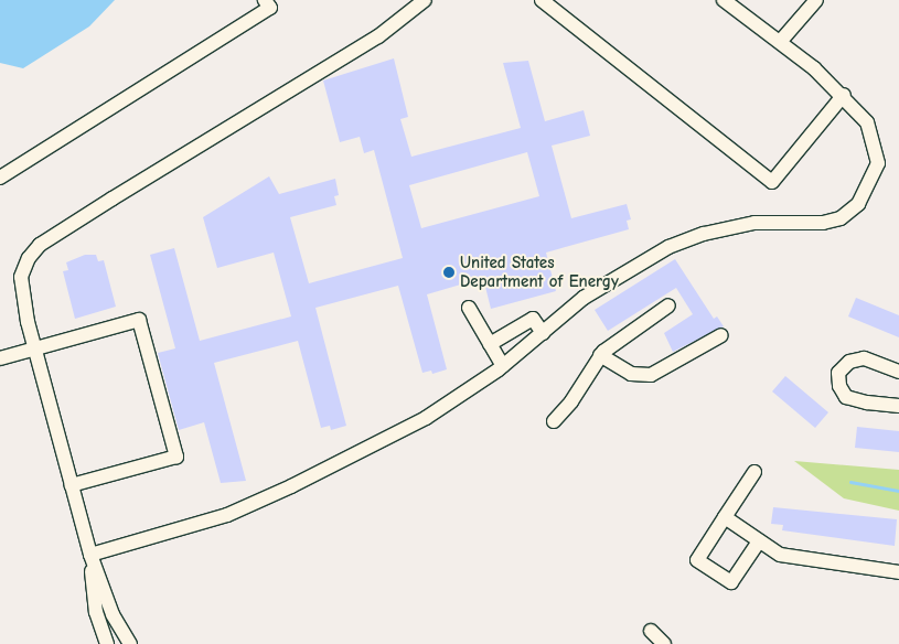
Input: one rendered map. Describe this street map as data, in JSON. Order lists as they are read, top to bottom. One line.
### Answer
{"places":["United States Department of Energy"]}
